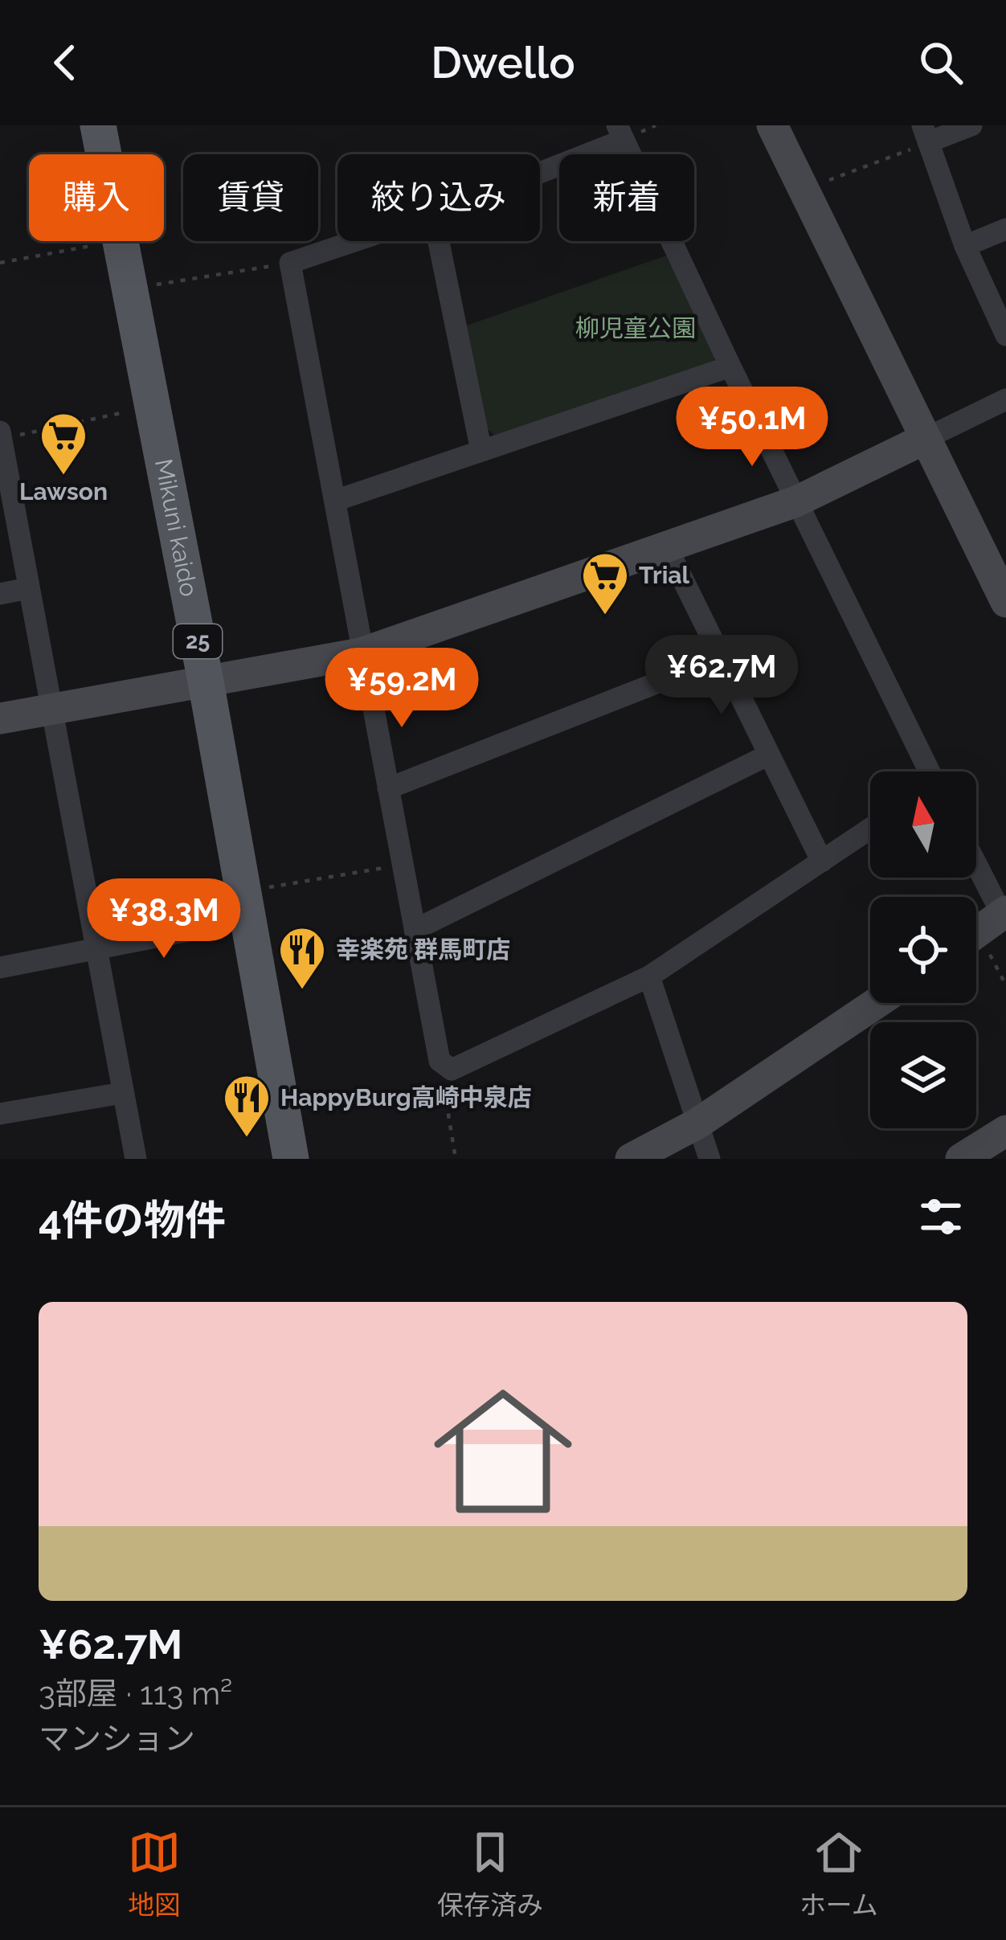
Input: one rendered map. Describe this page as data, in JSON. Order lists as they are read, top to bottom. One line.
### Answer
{"streets":{"main road":["Mikuni kaido","25"]},"parks":["柳児童公園"],"places":{"supermarket":["Lawson","Trial"],"restaurant":["幸楽苑 群馬町店","HappyBurg高崎中泉店"]},"north":"top","page":{"header":"Dwello","chip":["購入","賃貸","絞り込み","新着"],"price":["¥50.1M","¥62.7M","¥59.2M","¥38.3M"],"heading":"4件の物件","list":[{"name":"¥62.7M","note":"3部屋 · 113 m² · マンション"}],"tabs":["地図","保存済み","ホーム"]}}
